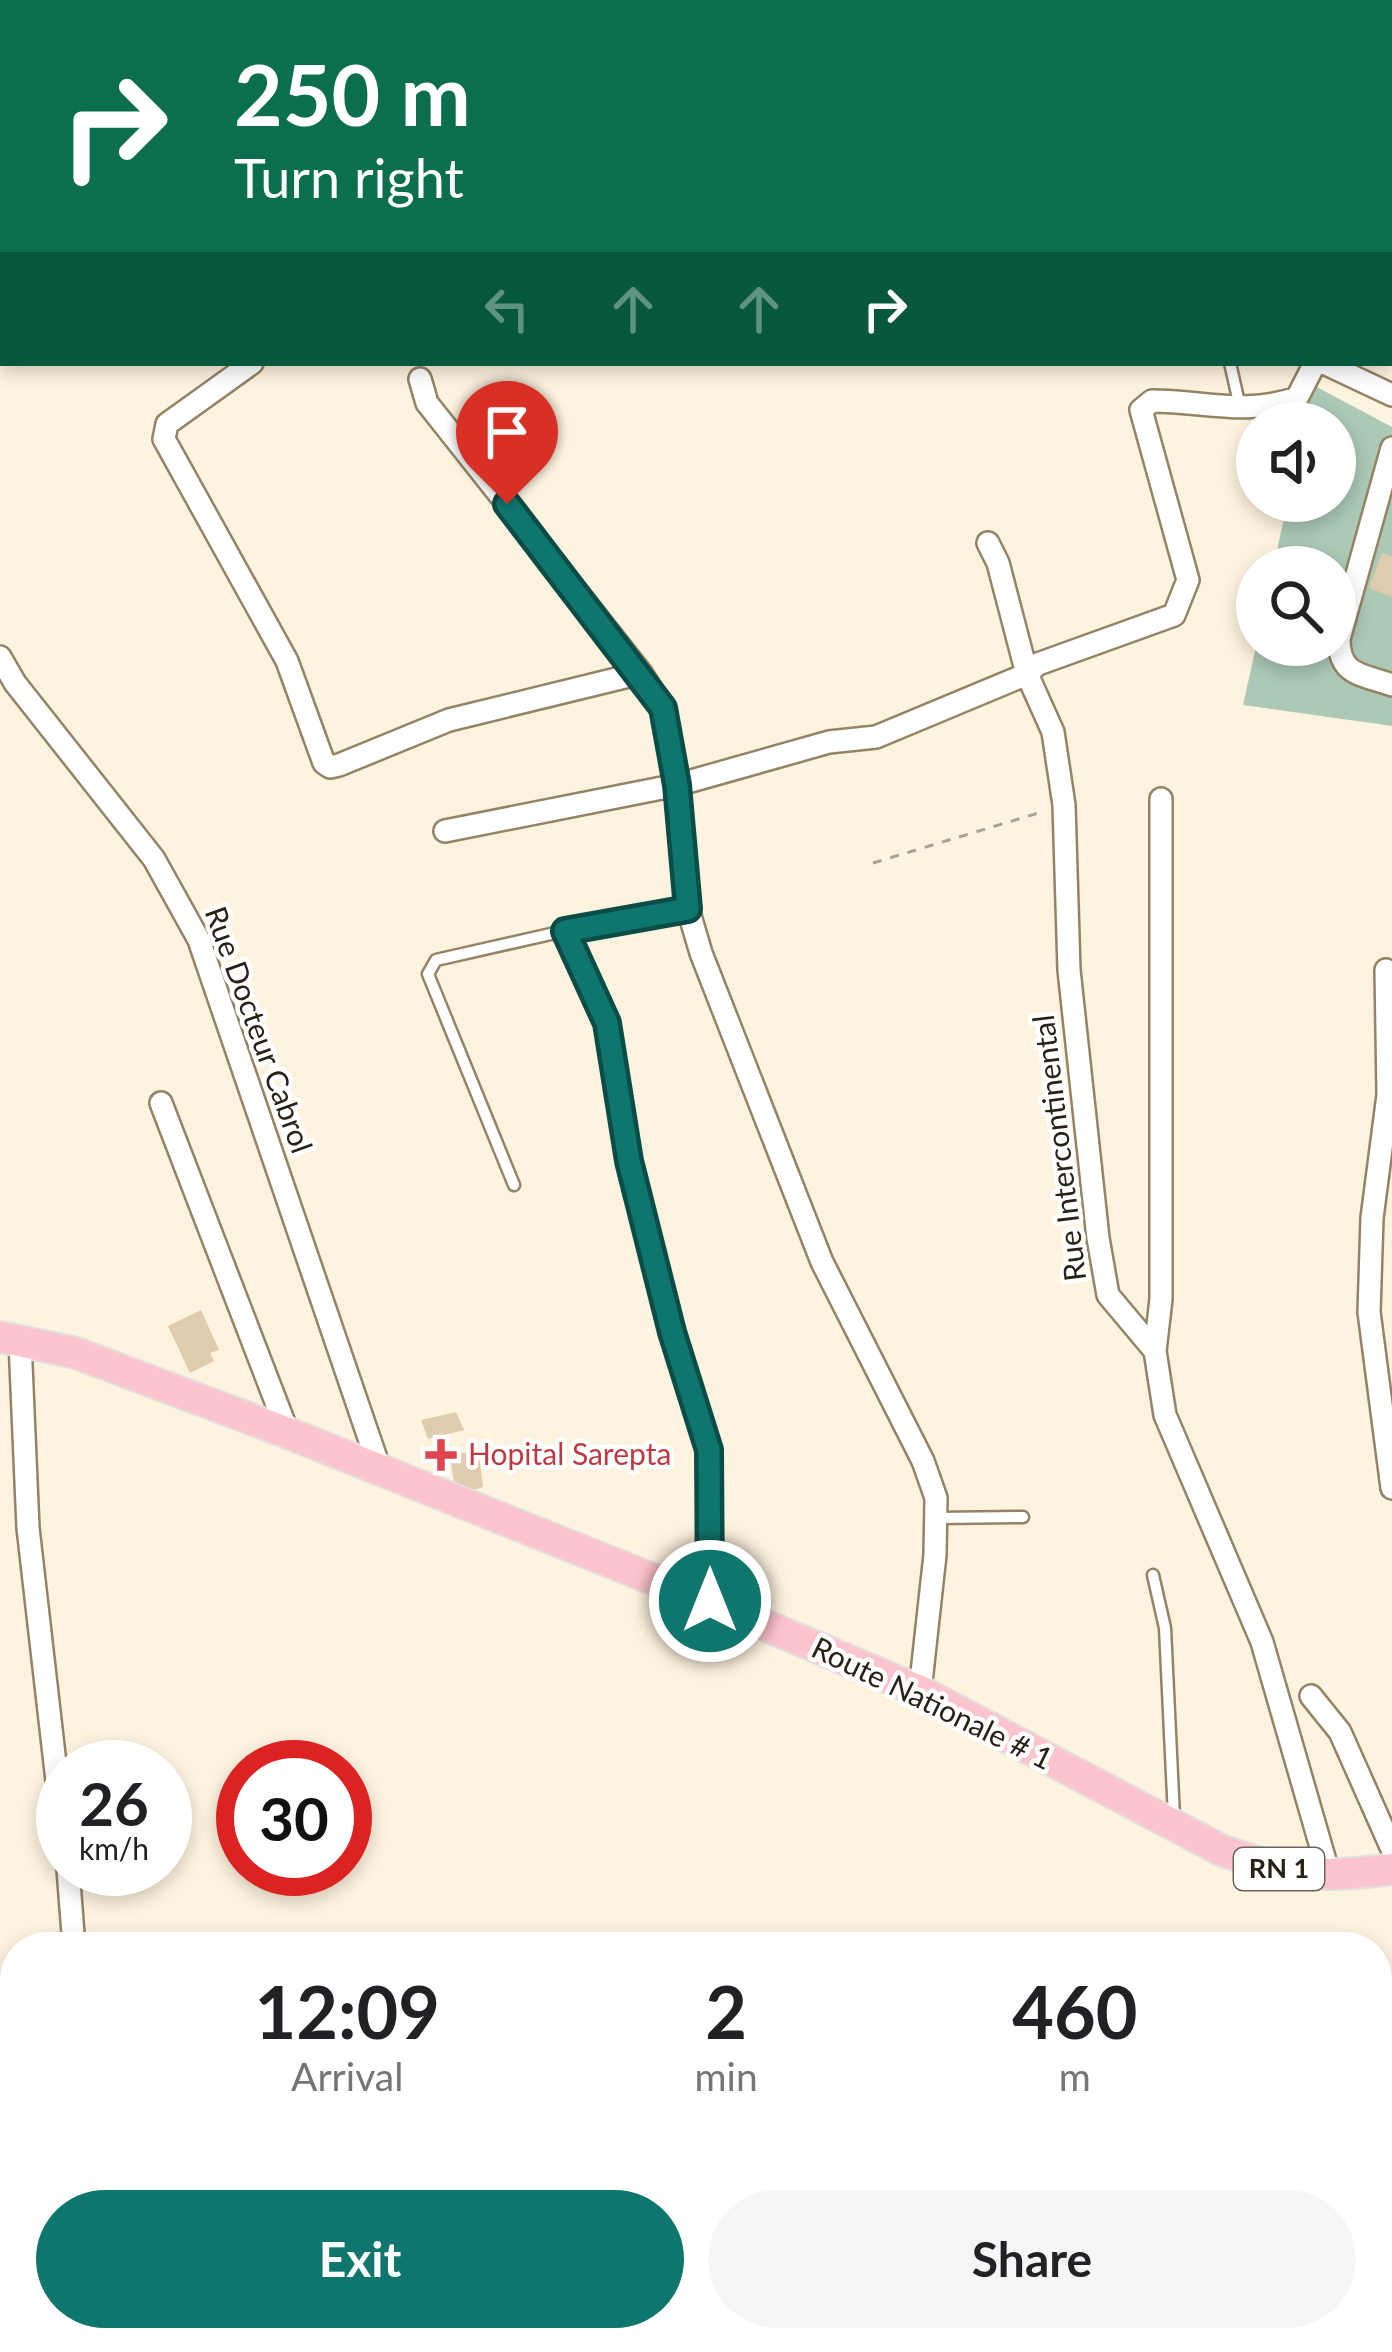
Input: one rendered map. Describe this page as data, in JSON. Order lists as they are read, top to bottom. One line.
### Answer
{"streets":{"main road":["Route Nationale # 1","RN 1"],"street":["Rue Docteur Cabrol","Rue Intercontinental"]},"crossings":[["Rue Docteur Cabrol","Route Nationale # 1"]],"places":{"health":["Hopital Sarepta"]},"page":{"turn":["250 m","Turn right"],"speed":"26 km/h","limit":"30","eta":["12:09","Arrival","2","min","460","m"],"buttons":["Exit","Share"]}}
